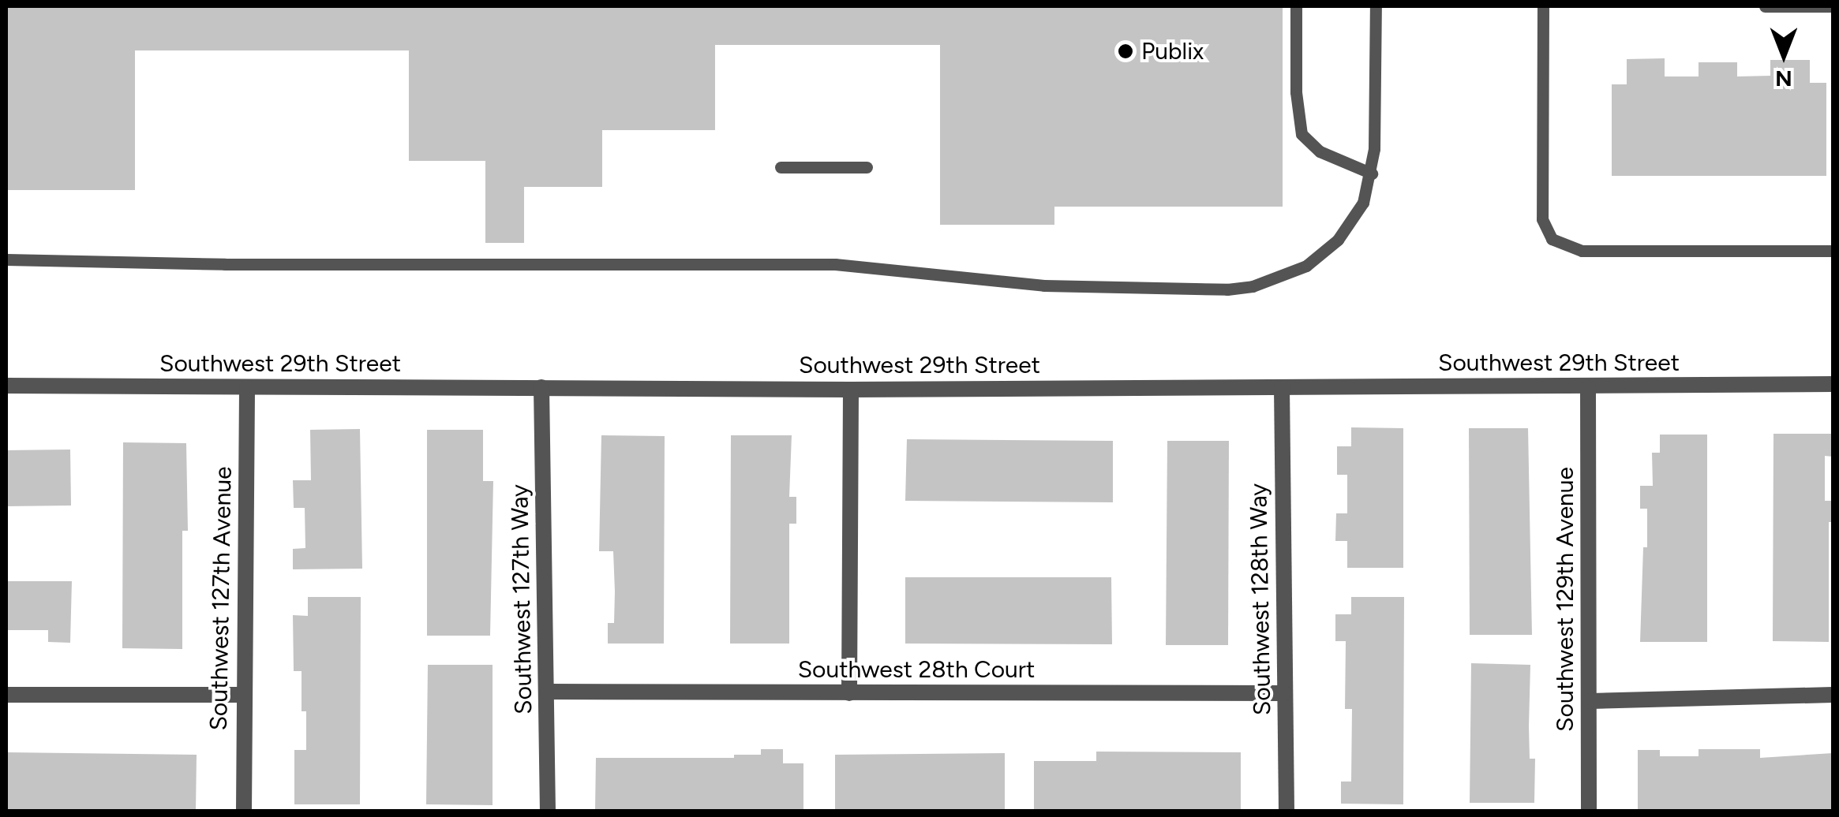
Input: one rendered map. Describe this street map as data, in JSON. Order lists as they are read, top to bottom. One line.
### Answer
{"streets":{"street":["Southwest 29th Street","Southwest 127th Avenue","Southwest 127th Way","Southwest 128th Way","Southwest 129th Avenue","Southwest 28th Court"]},"crossings":[["Southwest 29th Street","Southwest 127th Avenue"],["Southwest 29th Street","Southwest 127th Way"],["Southwest 29th Street","Southwest 128th Way"],["Southwest 29th Street","Southwest 129th Avenue"],["Southwest 127th Way","Southwest 28th Court"],["Southwest 128th Way","Southwest 28th Court"]],"places":["Publix"],"north":"bottom"}
